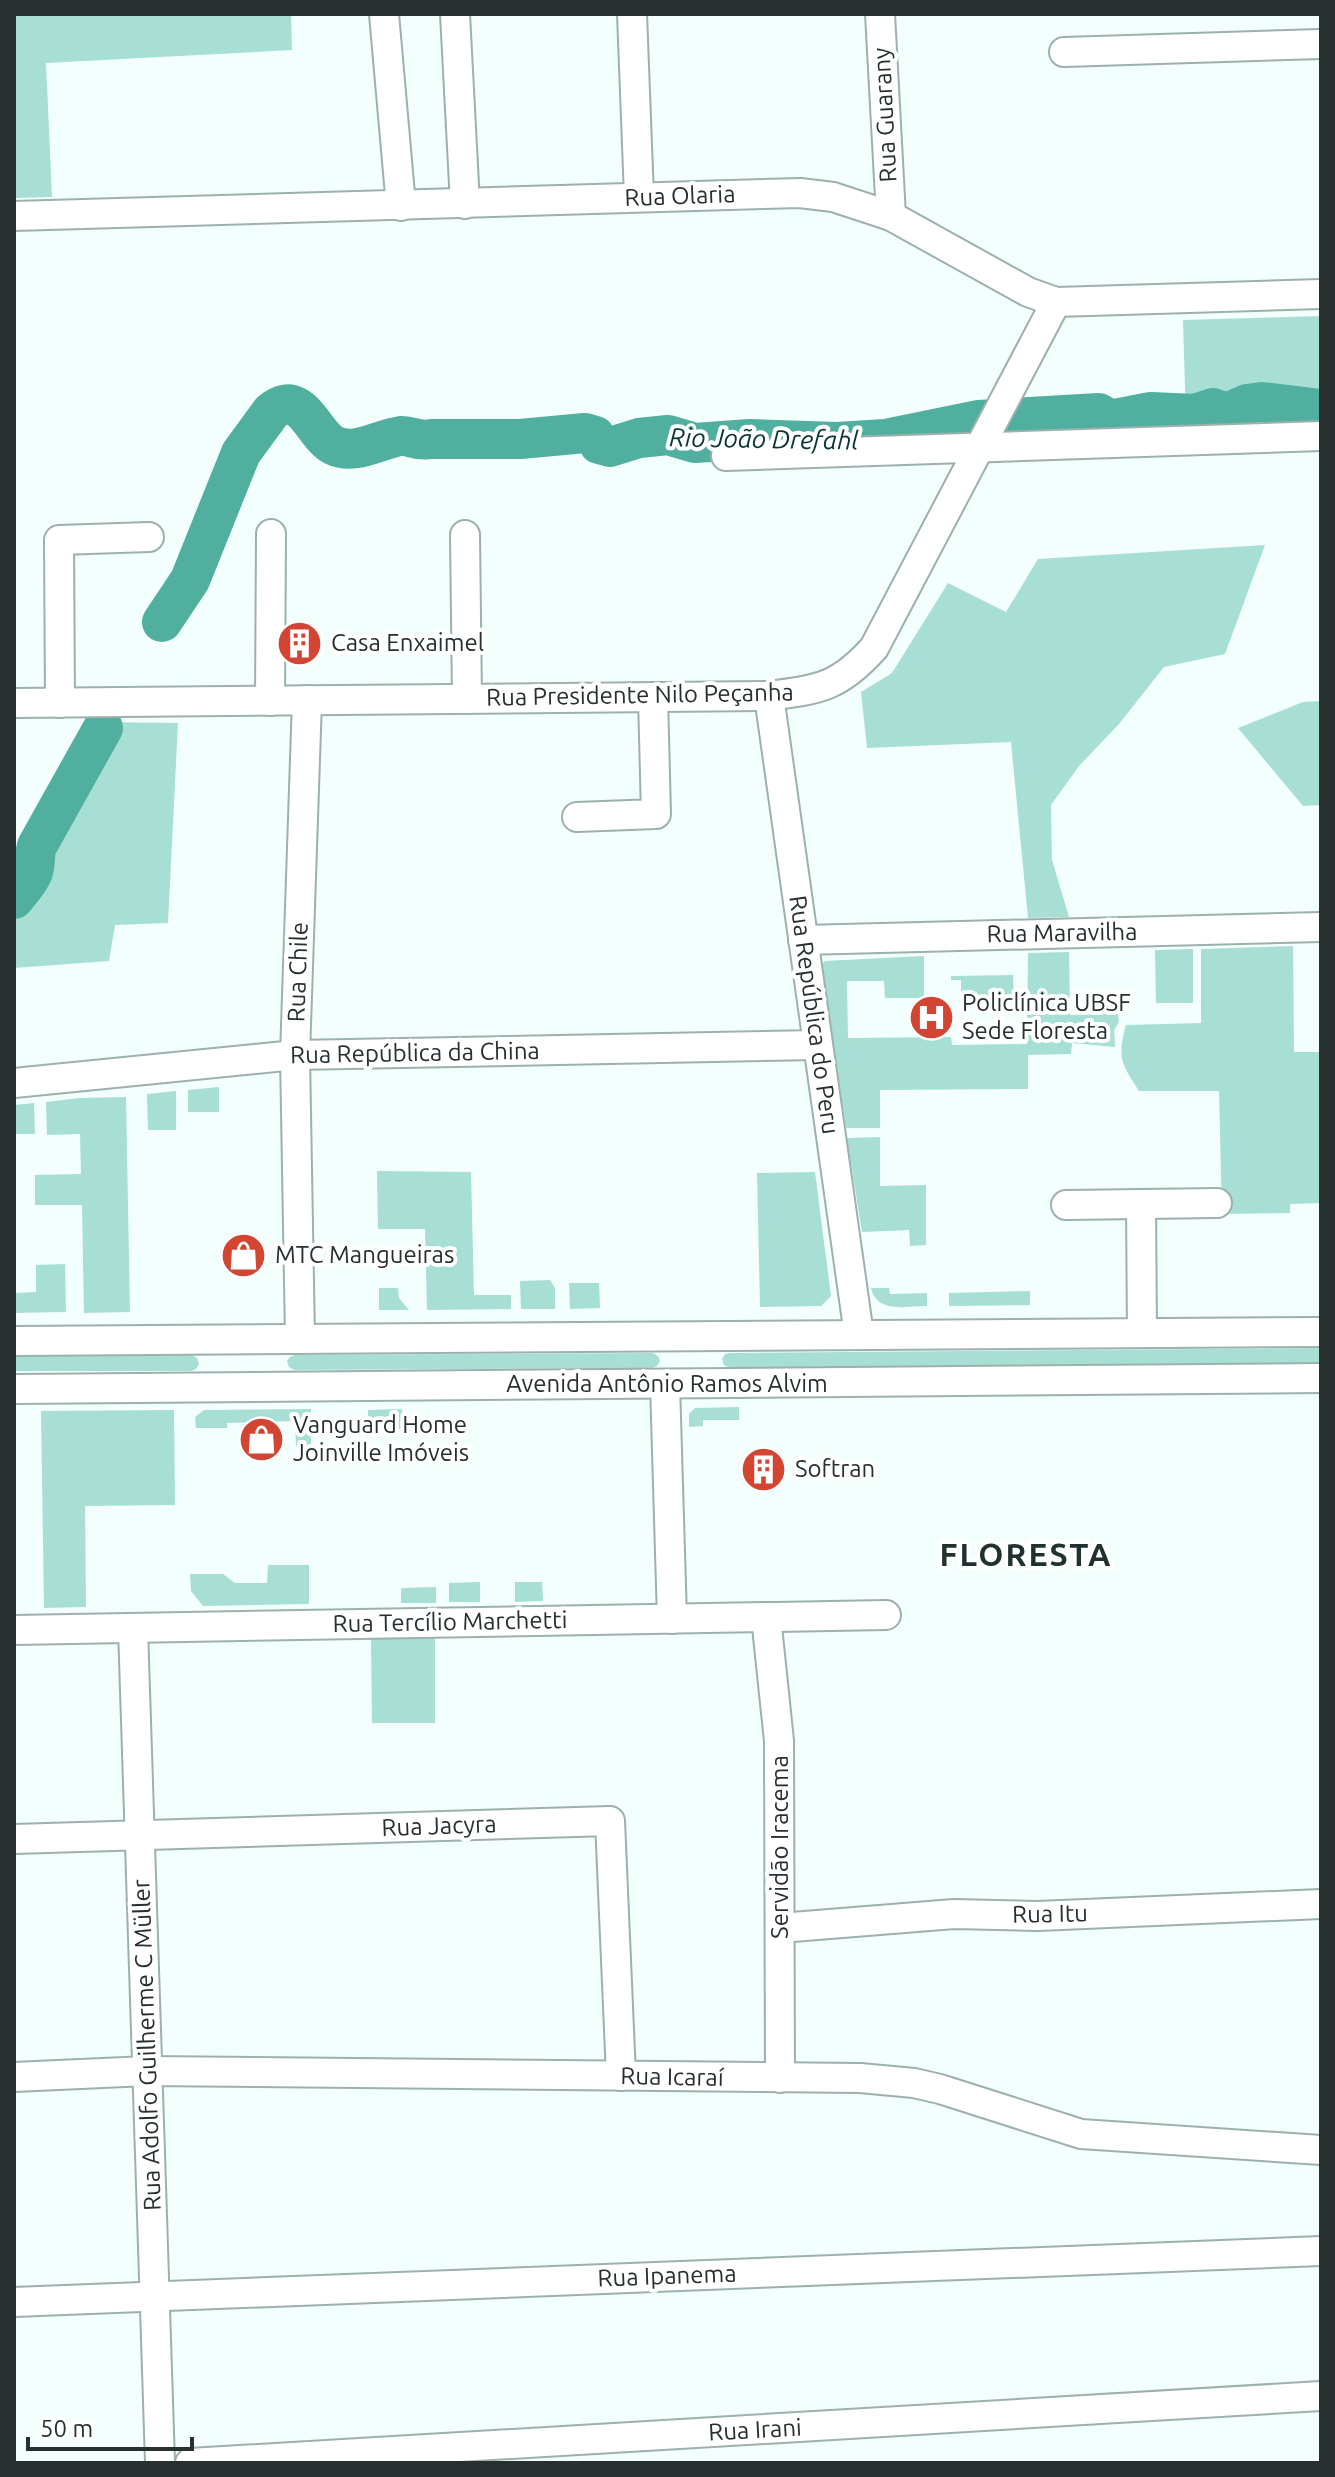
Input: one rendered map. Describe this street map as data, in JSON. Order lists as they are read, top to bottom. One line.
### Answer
{"streets":{"street":["Rua Guarany","Rua Olaria","Rua Presidente Nilo Peçanha","Rua Maravilha","Rua Chile","Rua República do Peru","Rua República da China","Avenida Antônio Ramos Alvim","Rua Tercílio Marchetti","Rua Jacyra","Servidão Iracema","Rua Itu","Rua Adolfo Guilherme C Müller","Rua Icaraí","Rua Ipanema","Rua Irani"]},"crossings":[["Rua Guarany","Rua Olaria"],["Rua Olaria","Rua Presidente Nilo Peçanha"],["Rua Presidente Nilo Peçanha","Rua Chile"],["Rua Presidente Nilo Peçanha","Rua República do Peru"],["Rua Maravilha","Rua República do Peru"],["Rua Chile","Rua República da China"],["Rua Chile","Avenida Antônio Ramos Alvim"],["Rua República do Peru","Rua República da China"],["Rua República do Peru","Avenida Antônio Ramos Alvim"],["Rua Tercílio Marchetti","Servidão Iracema"],["Rua Tercílio Marchetti","Rua Adolfo Guilherme C Müller"],["Rua Jacyra","Rua Adolfo Guilherme C Müller"],["Rua Jacyra","Rua Icaraí"],["Servidão Iracema","Rua Itu"],["Servidão Iracema","Rua Icaraí"],["Rua Adolfo Guilherme C Müller","Rua Icaraí"],["Rua Adolfo Guilherme C Müller","Rua Ipanema"]],"districts":["FLORESTA"],"water":["Rio João Drefahl"],"places":{"building":["Casa Enxaimel","Softran"],"hospital":["Policlínica UBSF Sede Floresta"],"shop":["MTC Mangueiras","Vanguard Home Joinville Imóveis"]},"scale_bar":"50 m"}
